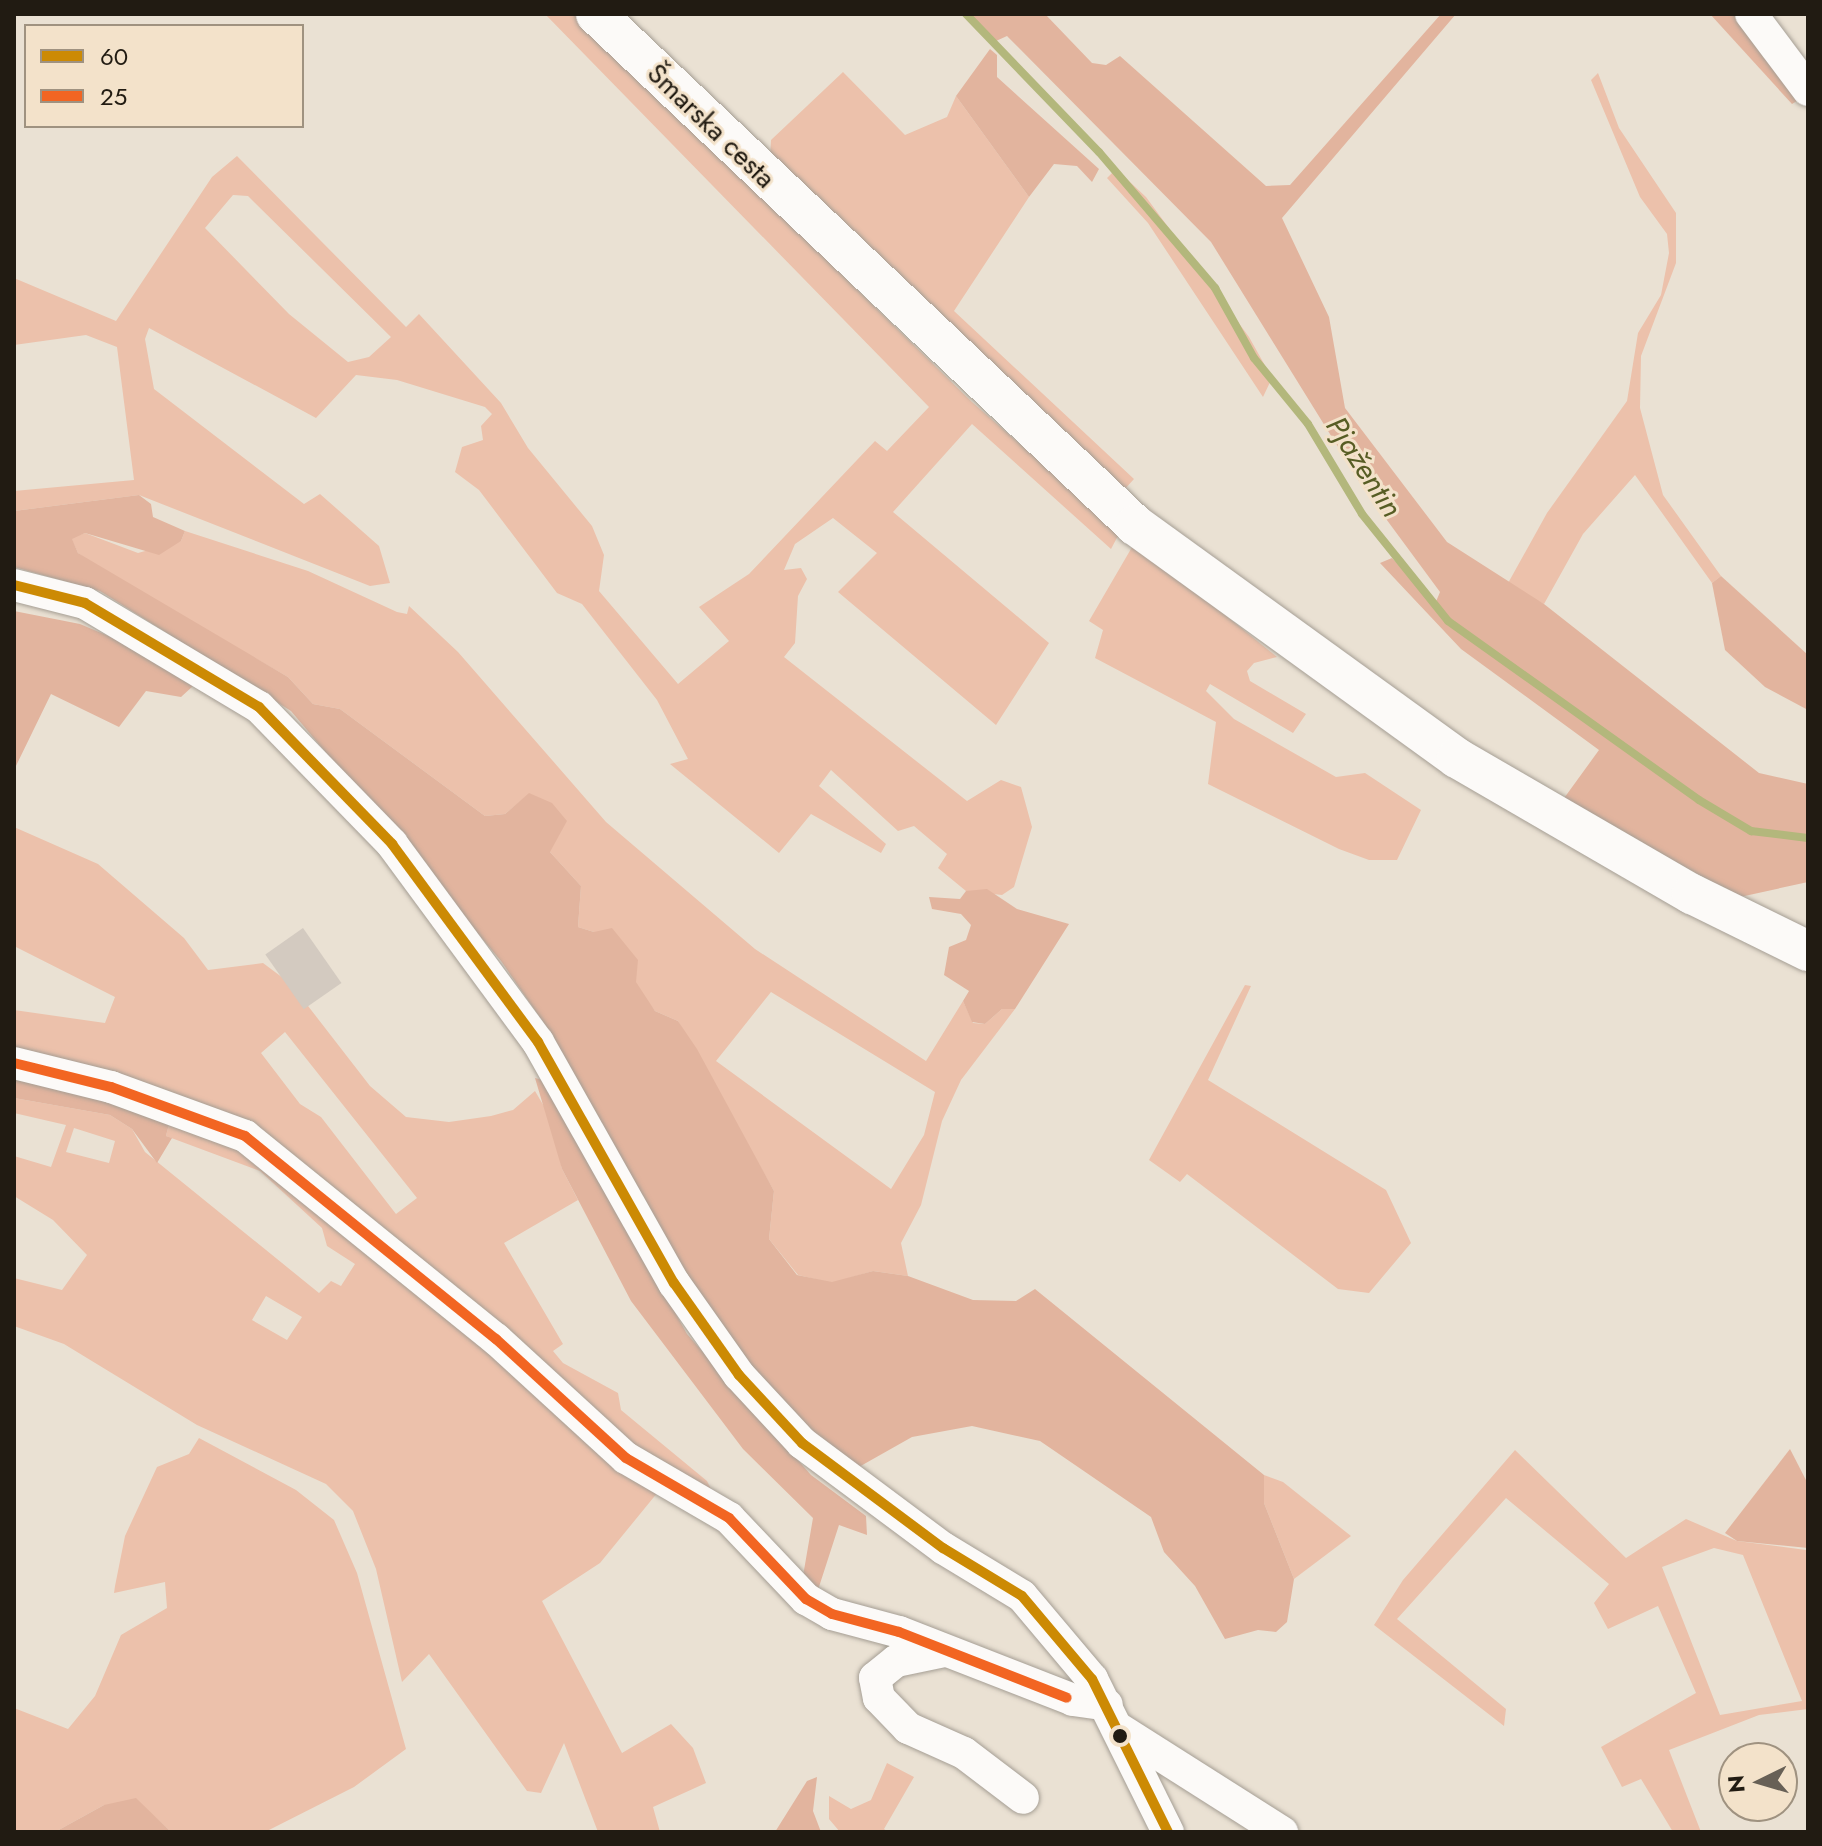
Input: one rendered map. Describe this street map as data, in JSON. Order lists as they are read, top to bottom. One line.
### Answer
{"streets":{"main road":["Šmarska cesta"]},"water":["Pjažentin"],"lines":["transit line 60","transit line 25"],"legend":["60","25"],"north":"left"}
